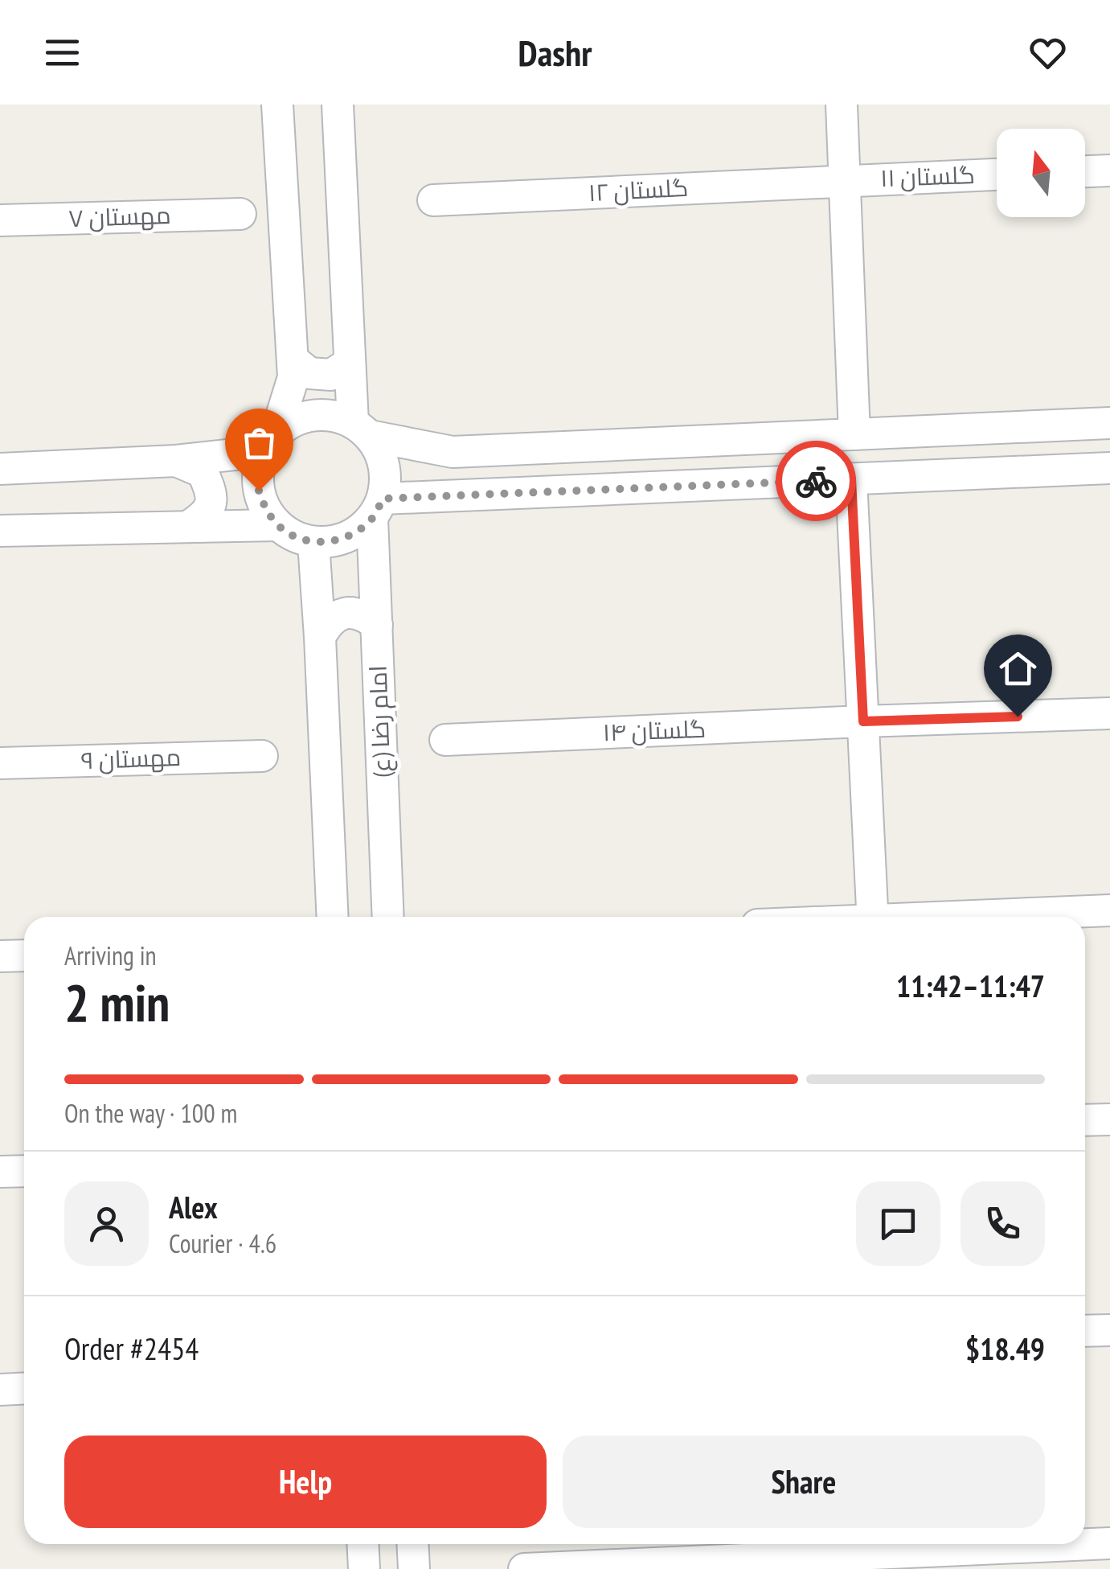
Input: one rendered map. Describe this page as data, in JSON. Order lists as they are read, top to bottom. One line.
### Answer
{"streets":{"street":["گلستان ۱۱","گلستان ۱۲","مهستان ۷","امام رضا (ع)","گلستان ۱۴","مهستان ۹"]},"crossings":[["گلستان ۱۱","گلستان ۱۲"]],"north":"top","page":{"header":"Dashr","heading":["2 min","Arriving in","11:42–11:47"],"panel":["Alex","Courier · 4.6","Order #2454","$18.49"],"bar":"On the way · 100 m","buttons":["Help","Share"]}}
